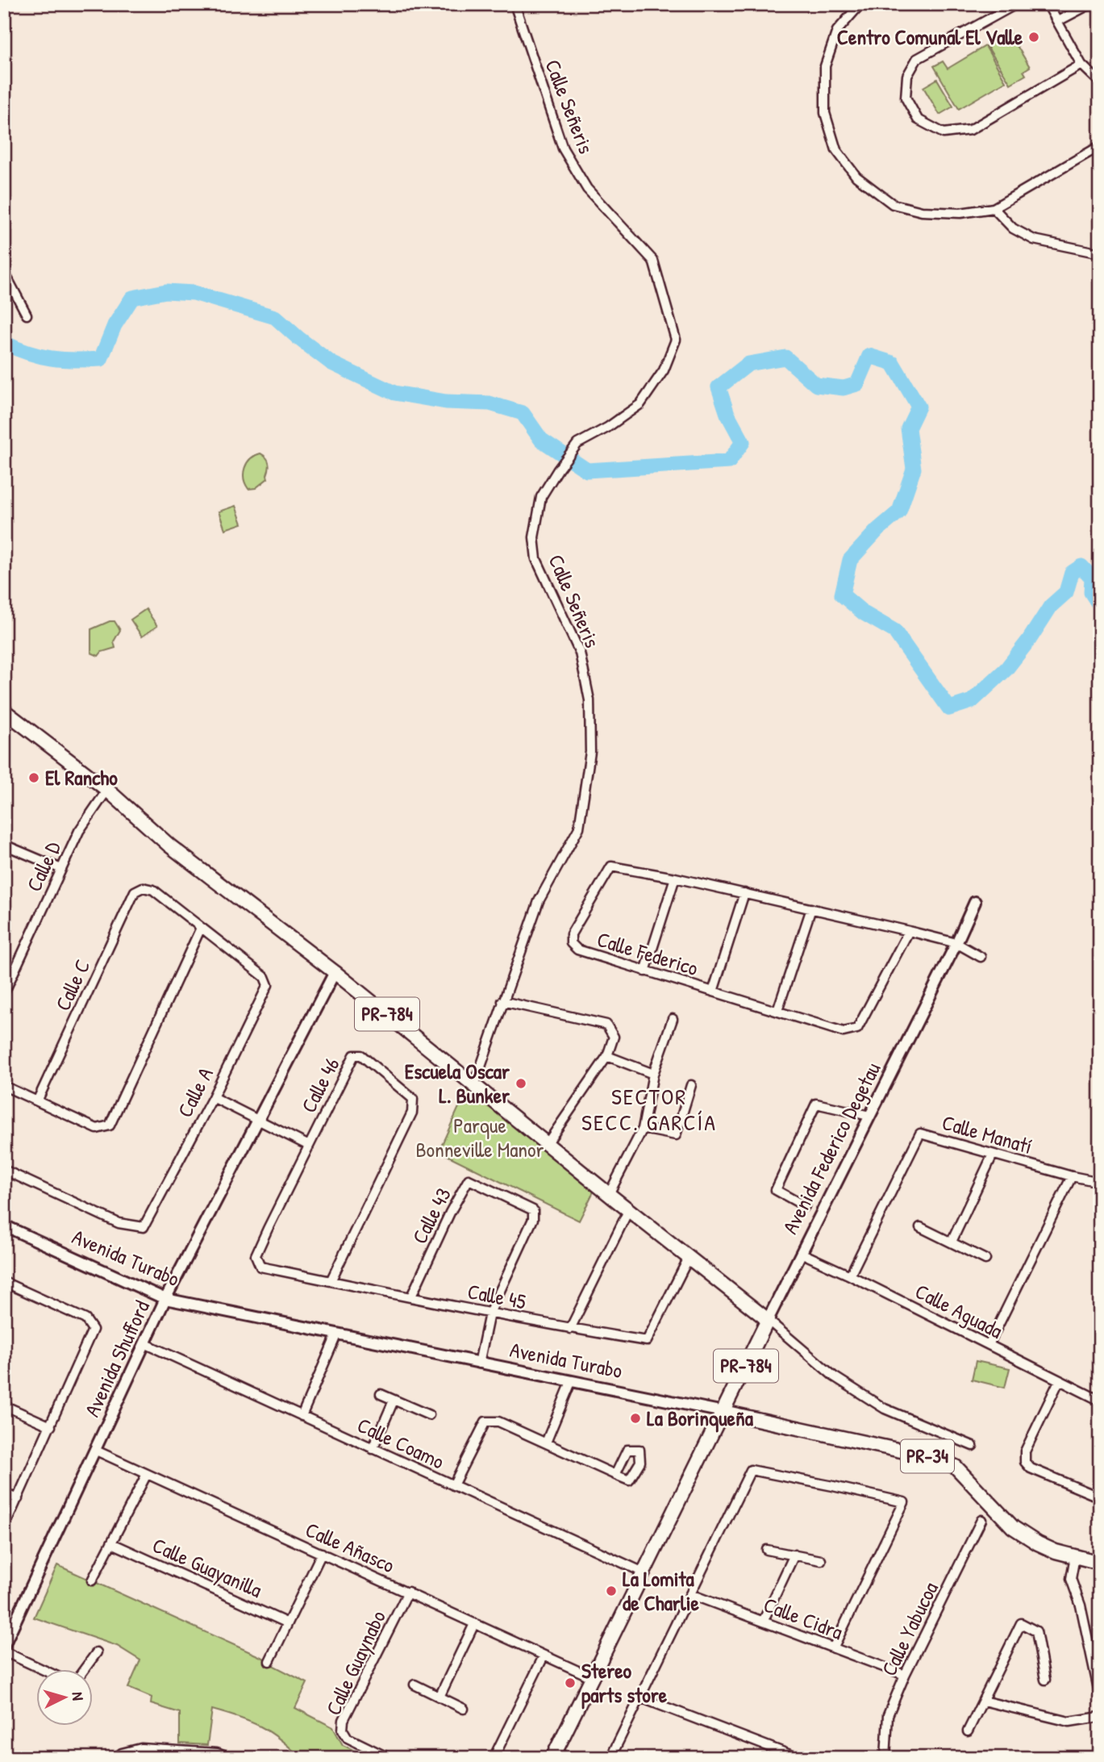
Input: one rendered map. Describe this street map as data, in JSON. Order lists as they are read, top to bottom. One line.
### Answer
{"streets":{"main road":["PR-784","Avenida Federico Degetau","Avenida Turabo","PR-34"],"street":["Calle Señeris","Calle D","Calle Federico","Calle C","Calle 46","Calle A","Calle Manatí","Calle 43","Calle 45","Calle Aguada","Avenida Shufford","Calle Coamo","Calle Añasco","Calle Guayanilla","Calle Cidra","Calle Yabucoa","Calle Guaynabo"]},"crossings":[["Calle Señeris","PR-784"],["Calle D","PR-784"],["Calle Federico","Avenida Federico Degetau"],["Calle C","Calle A"],["PR-784","Avenida Federico Degetau"],["PR-784","Calle 45"],["PR-784","Avenida Shufford"],["Calle 46","Calle 45"],["Calle Manatí","Calle Aguada"],["Avenida Federico Degetau","Avenida Turabo"],["Avenida Federico Degetau","Calle Aguada"],["Avenida Federico Degetau","Calle Coamo"],["Avenida Federico Degetau","Calle Añasco"],["Calle 43","Avenida Turabo"],["Calle 43","Calle 45"],["Avenida Turabo","Avenida Shufford"],["Avenida Shufford","Calle Coamo"],["Avenida Shufford","Calle Añasco"],["Calle Añasco","Calle Guaynabo"],["Calle Cidra","Calle Yabucoa"]],"districts":["SECTOR SECC. GARCÍA"],"parks":["Parque Bonneville Manor"],"places":["Centro Comunal El Valle","El Rancho","Escuela Oscar L. Bunker","La Borinqueña","La Lomita de Charlie","Stereo parts store"],"north":"right"}
